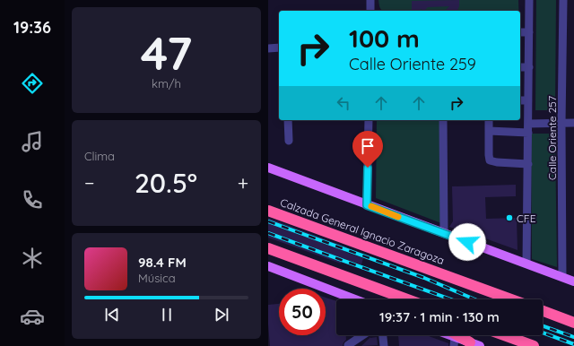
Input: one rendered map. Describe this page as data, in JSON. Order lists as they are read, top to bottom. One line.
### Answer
{"streets":{"highway":["Calzada General Ignacio Zaragoza"],"street":["Calle Oriente 257"]},"places":["CFE"],"page":{"tabs":"19:36","tile":[["47","km/h"],"Clima"],"turn":["100 m","Calle Oriente 259"],"heat":["−","20.5°","+"],"song":["98.4 FM","Música"],"limit":"50","trip":"19:37 · 1 min · 130 m"}}
